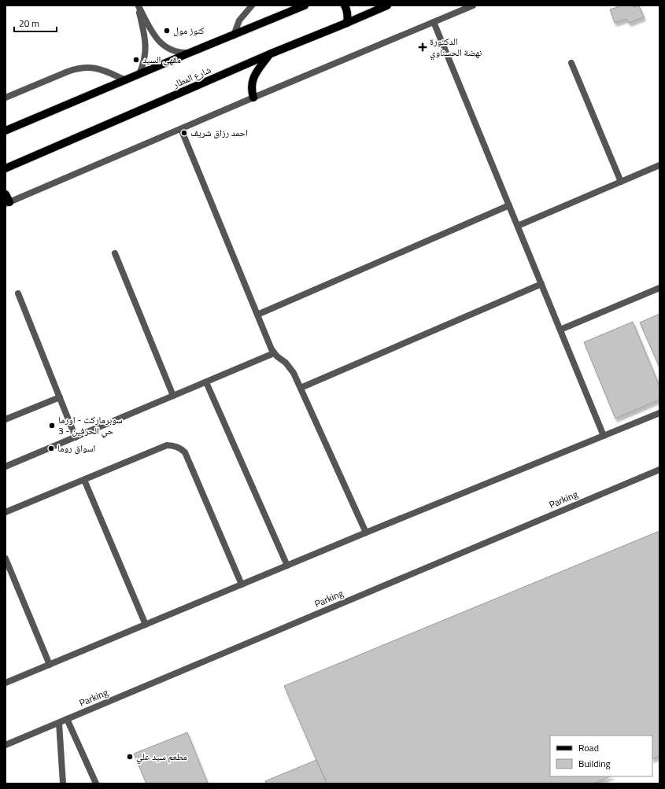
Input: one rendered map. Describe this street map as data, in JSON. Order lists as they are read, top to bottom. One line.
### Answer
{"streets":{"main road":["شارع المطار"],"street":["Parking"]},"places":{"other":["كنوز مول","مقهى السيد","احمد رزاق شريف","سوبرماركت - اورما 3 - حي الحرفين","اسواق روما","مطعم سيد علي"],"health":["الدكتورة نهضة الحسناوي"]},"legend":["Road","Building"],"scale_bar":"20 m"}
